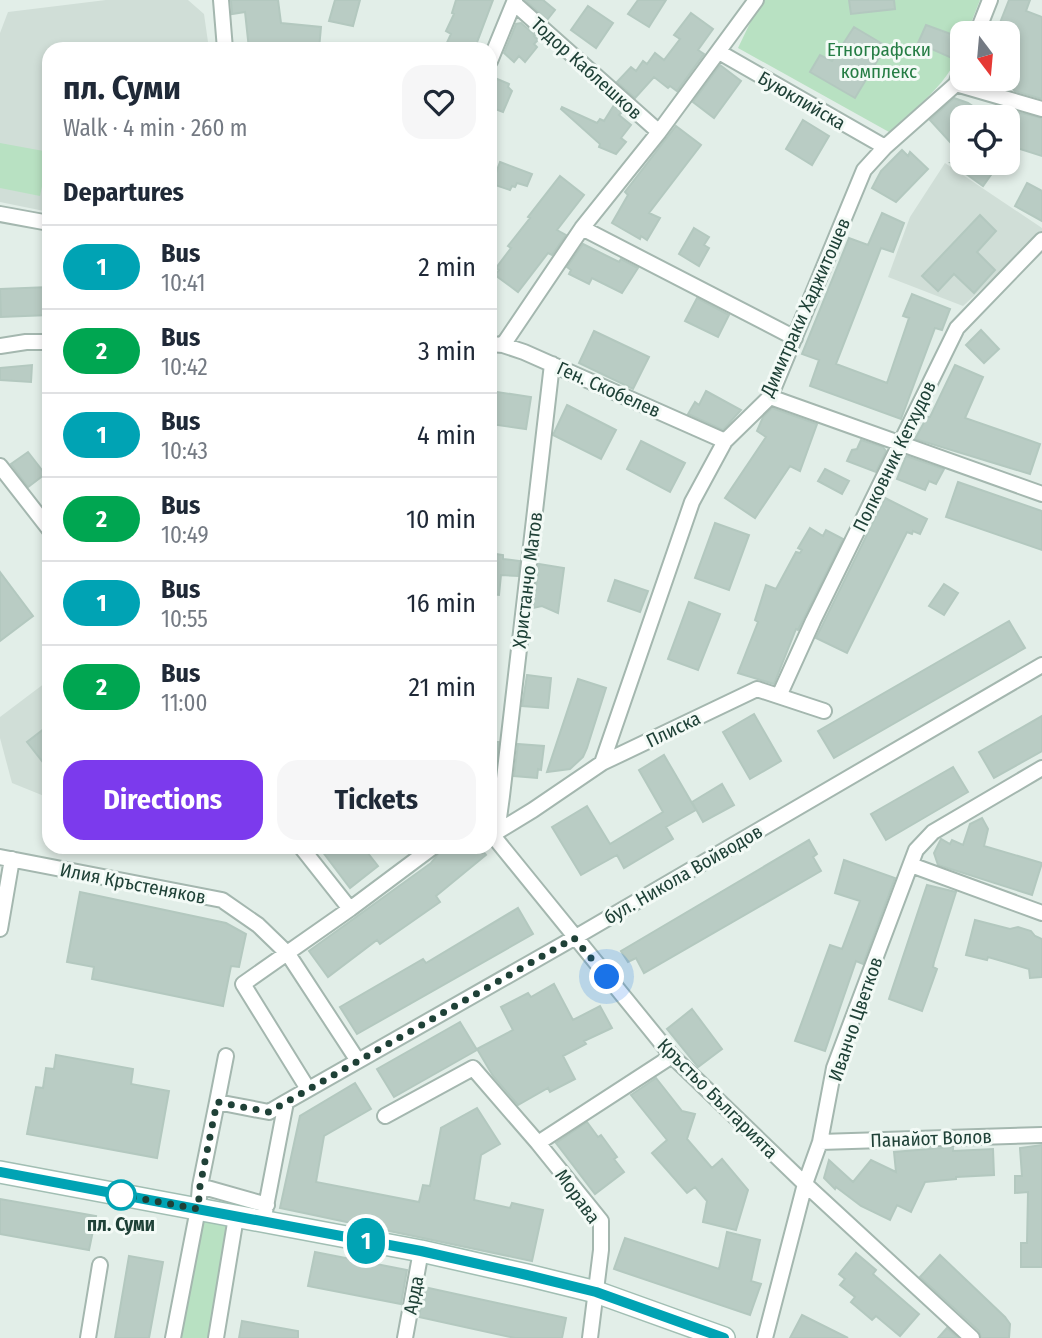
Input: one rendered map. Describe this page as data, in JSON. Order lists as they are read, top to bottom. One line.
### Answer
{"streets":{"street":["Тодор Каблешков","Буюклийска","Димитраки Хаджитошев","Ген. Скобелев","Полковник Кетхудов","Христанчо Матов","Плиска","бул. Никола Войводов","Илия Кръстеняков","Иванчо Цветков","Кръстьо Българията","Панайот Волов","Морава","Арда"]},"crossings":[["Буюклийска","Димитраки Хаджитошев"],["Димитраки Хаджитошев","Ген. Скобелев"],["Димитраки Хаджитошев","Плиска"],["Ген. Скобелев","Христанчо Матов"],["Полковник Кетхудов","Плиска"],["бул. Никола Войводов","Илия Кръстеняков"],["бул. Никола Войводов","Кръстьо Българията"],["Иванчо Цветков","Кръстьо Българията"],["Иванчо Цветков","Панайот Волов"]],"parks":["Етнографски комплекс"],"places":["пл. Суми"],"lines":["bus line 1"],"north":"bottom","page":{"on_map":"1","heading":[["пл. Суми","Walk · 4 min · 260 m"],"Departures"],"list":[{"mark":"1","name":"Bus","note":"10:41","value":"2 min"},{"mark":"2","name":"Bus","note":"10:42","value":"3 min"},{"mark":"1","name":"Bus","note":"10:43","value":"4 min"},{"mark":"2","name":"Bus","note":"10:49","value":"10 min"},{"mark":"1","name":"Bus","note":"10:55","value":"16 min"},{"mark":"2","name":"Bus","note":"11:00","value":"21 min"}],"buttons":["Directions","Tickets"]}}
